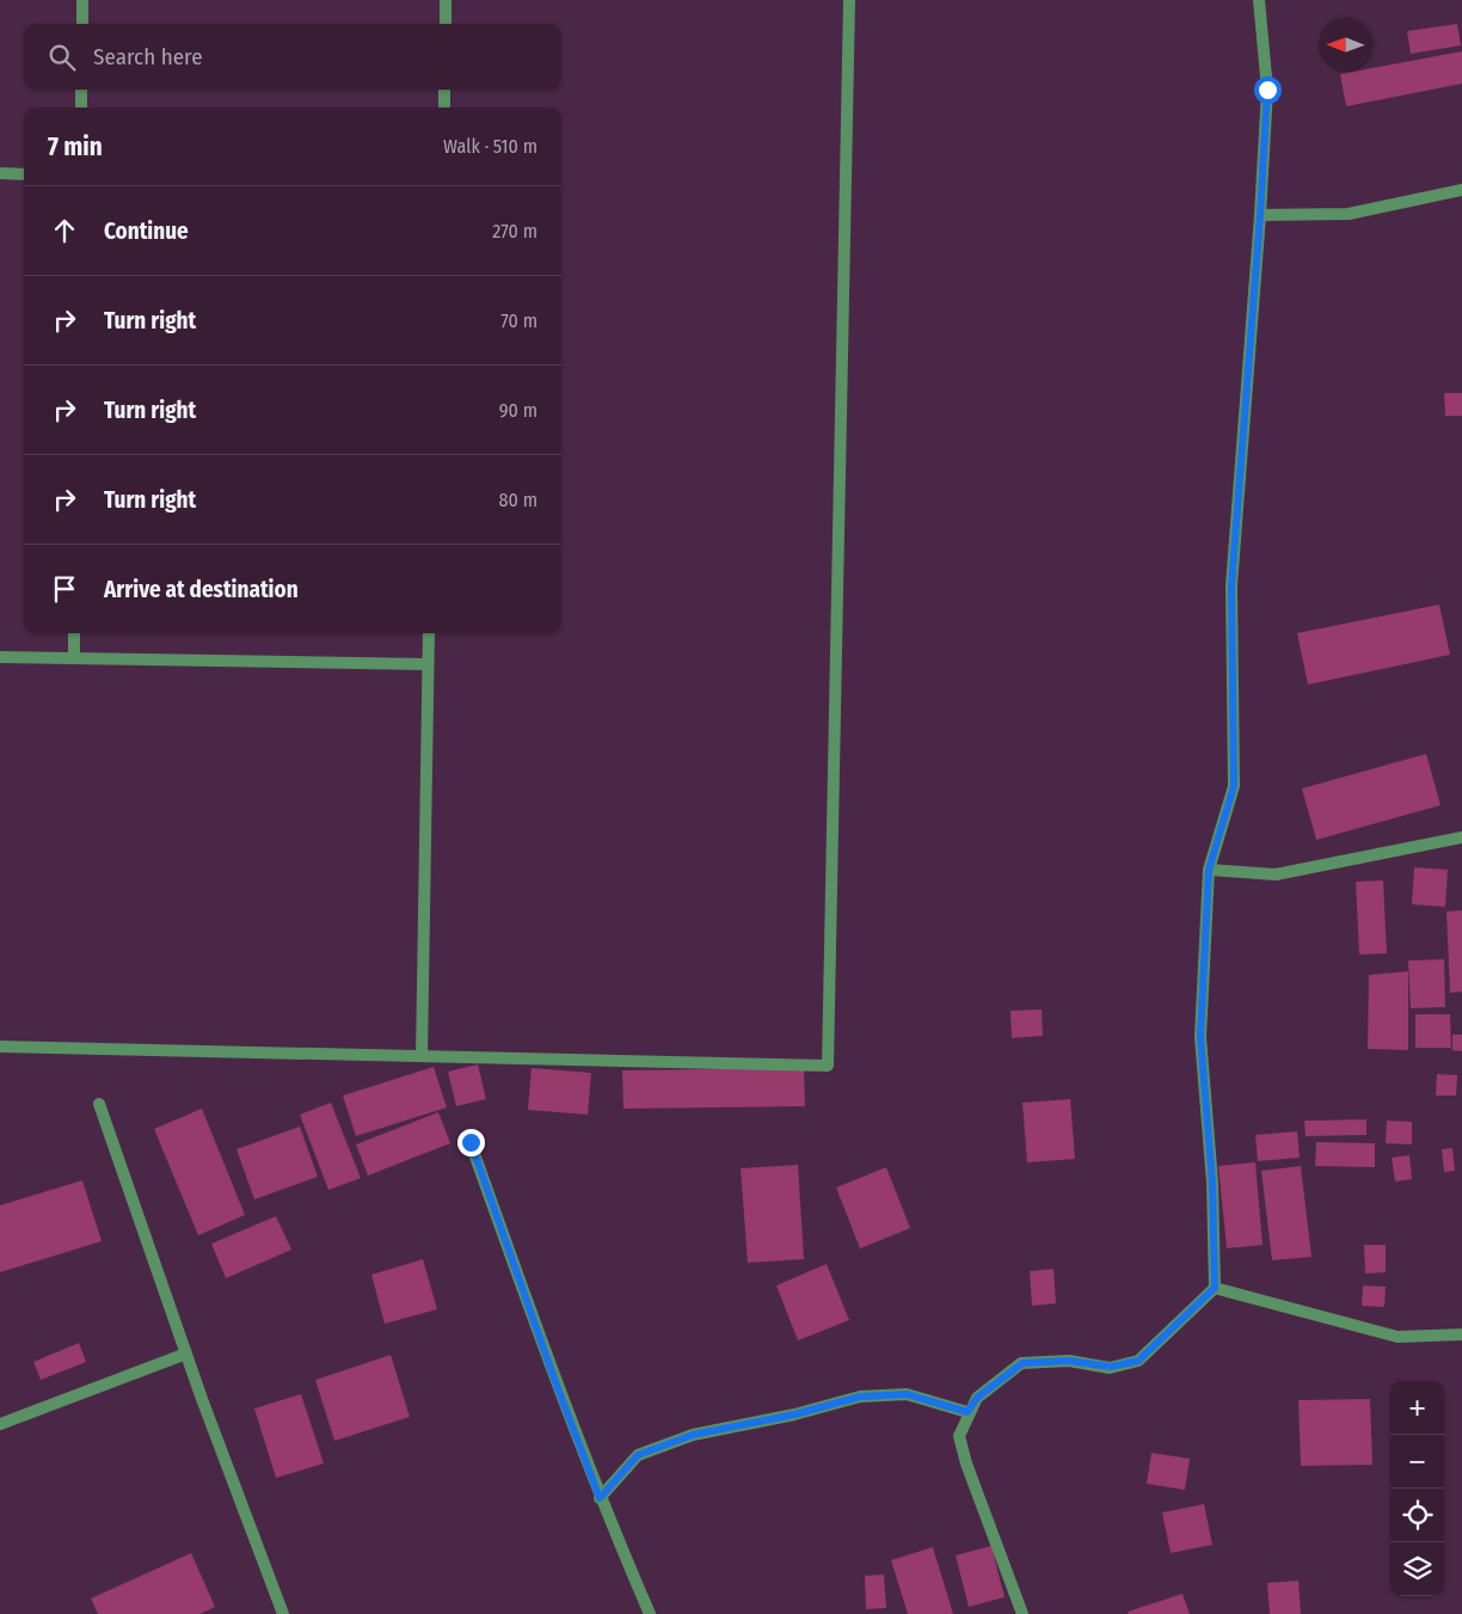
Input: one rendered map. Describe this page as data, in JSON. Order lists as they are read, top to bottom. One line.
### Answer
{"north":"left","page":{"search":"Search here","heading":["7 min","Walk · 510 m"],"list":[["Continue","270 m"],["Turn right","70 m"],["Turn right","90 m"],["Turn right","80 m"],"Arrive at destination"],"map_buttons":["+","−"]}}
